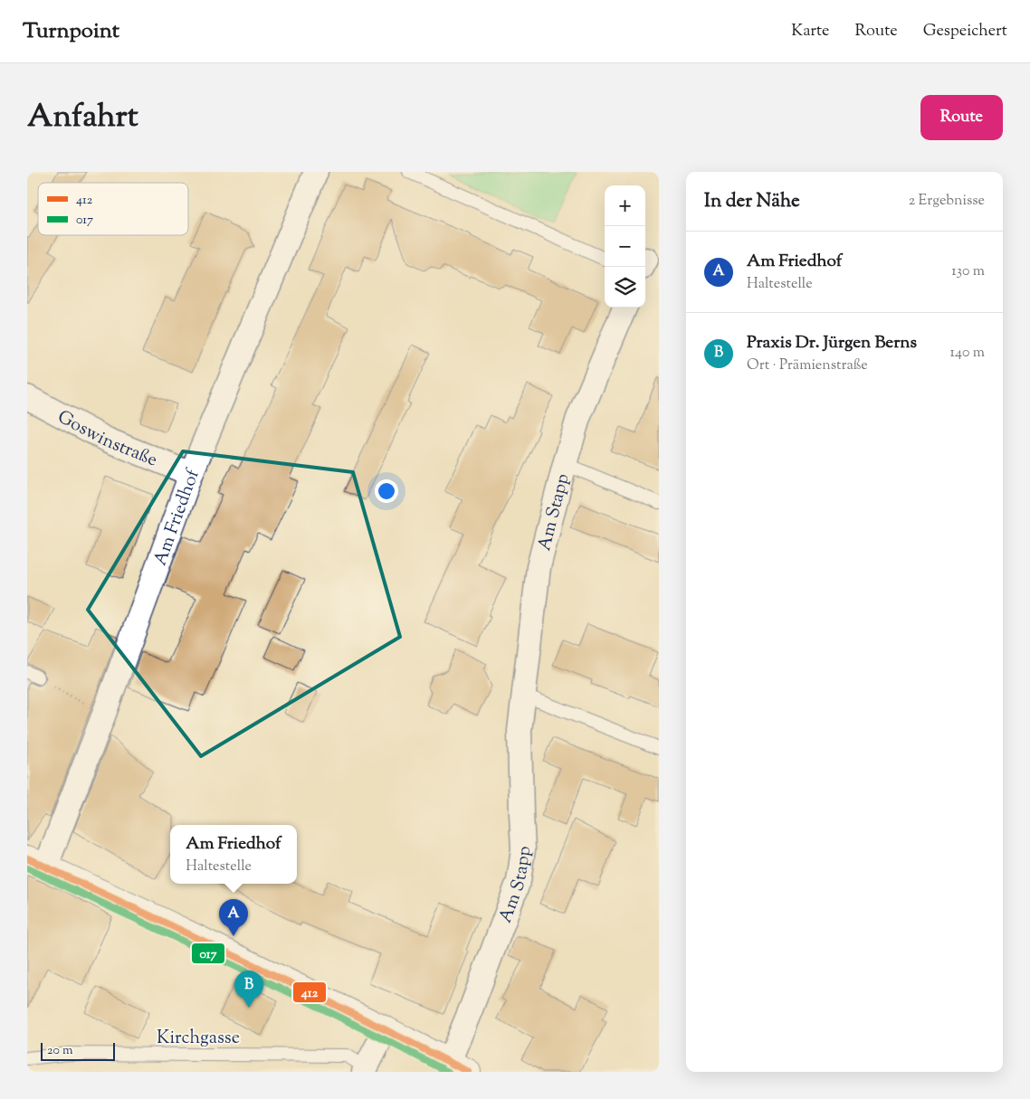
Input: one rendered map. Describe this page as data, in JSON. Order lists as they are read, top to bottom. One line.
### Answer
{"streets":{"street":["Goswinstraße","Am Stapp","Am Friedhof"],"lane":["Kirchgasse"]},"crossings":[["Goswinstraße","Am Friedhof"]],"lines":["transit line 412","transit line 017"],"legend":["412","017"],"scale_bar":"20 m","page":{"header":"Turnpoint","nav":["Karte","Route","Gespeichert"],"title":"Anfahrt","buttons":"Route","heading":["In der Nähe","2 Ergebnisse"],"map_buttons":["+","−"],"list":[{"mark":"A","name":"Am Friedhof","note":"Haltestelle","value":"130 m"},{"mark":"B","name":"Praxis Dr. Jürgen Berns","note":"Ort · Prämienstraße","value":"140 m"}],"popup":["Am Friedhof","Haltestelle"],"pins":["A","B"],"scale":"20 m"}}
